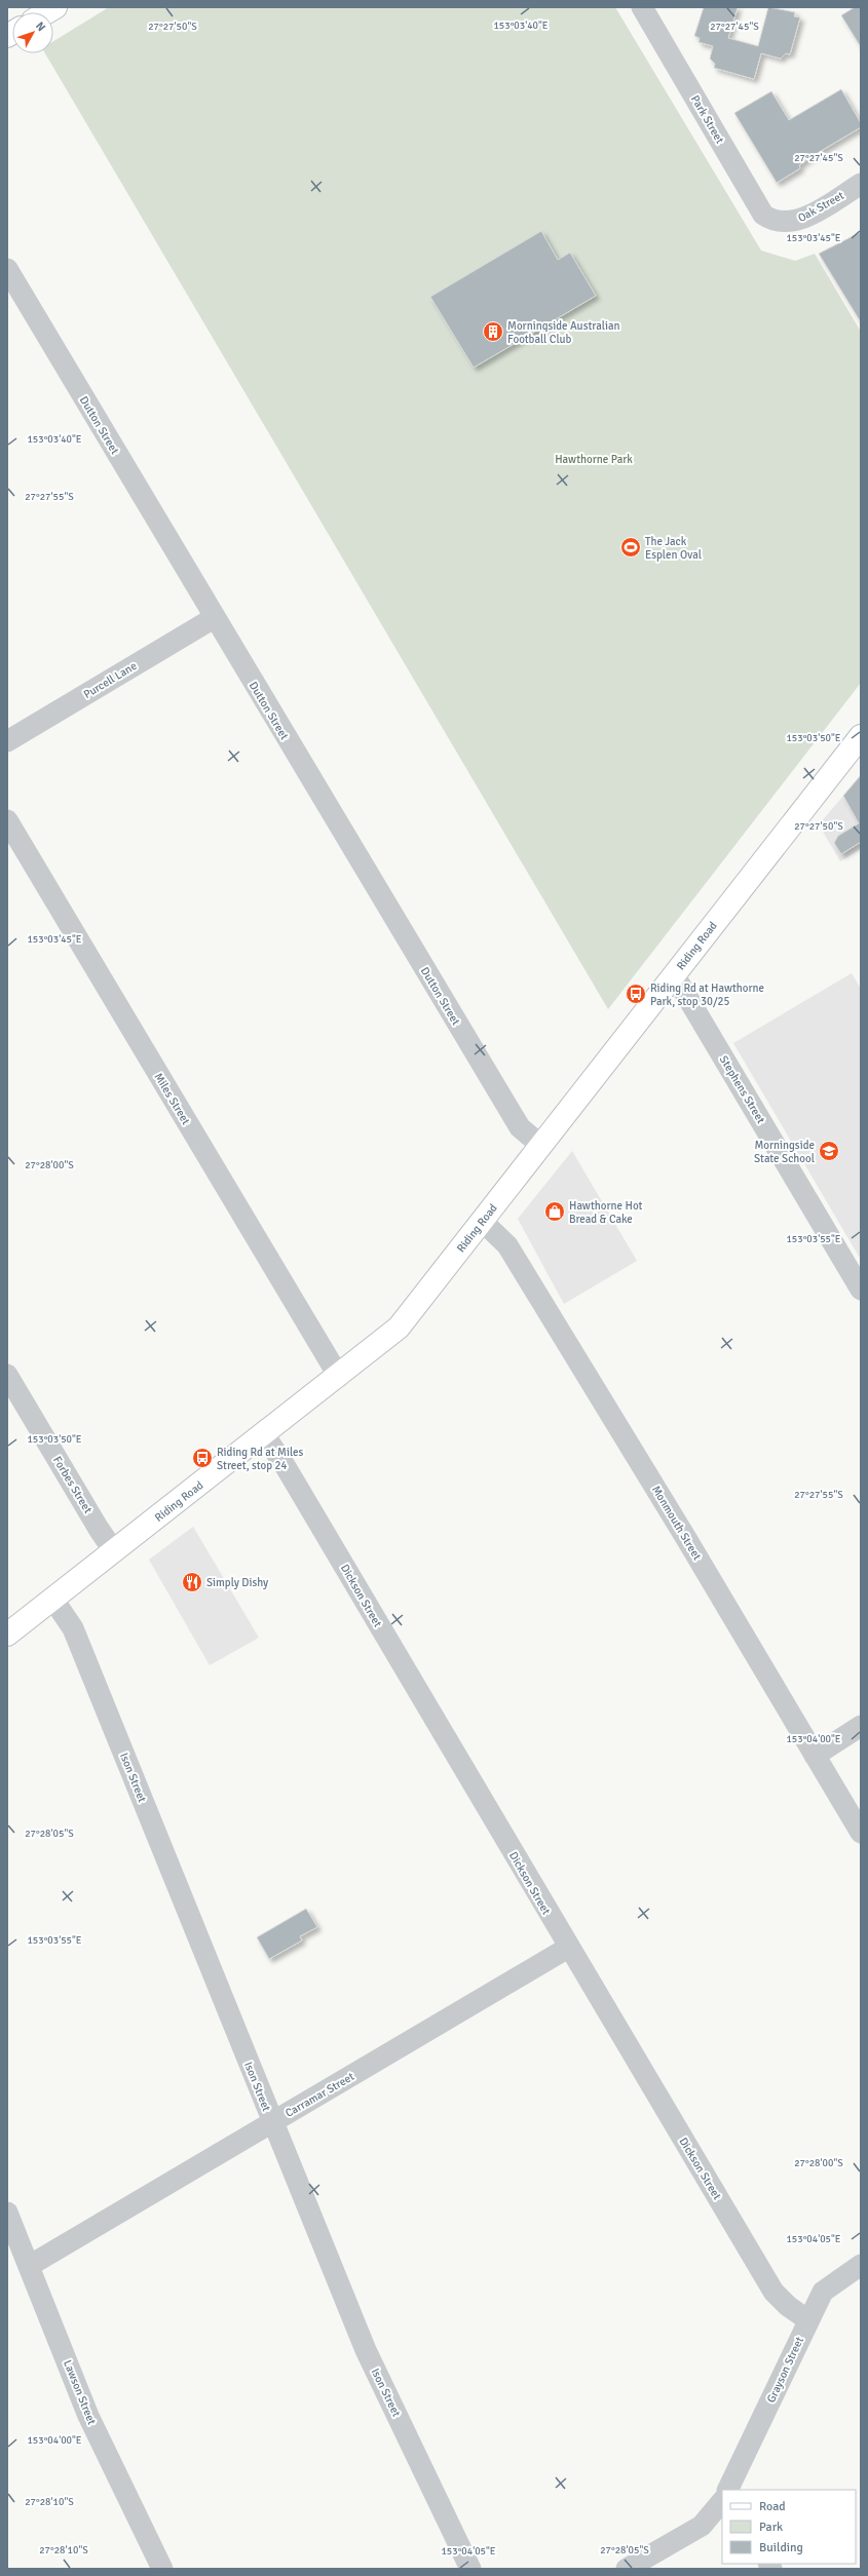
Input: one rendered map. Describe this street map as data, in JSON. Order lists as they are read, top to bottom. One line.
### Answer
{"streets":{"main road":["Riding Road"],"street":["Park Street","Oak Street","Dutton Street","Purcell Lane","Stephens Street","Miles Street","Forbes Street","Monmouth Street","Dickson Street","Ison Street","Carramar Street","Grayson Street","Lawson Street"]},"crossings":[["Park Street","Oak Street"],["Dutton Street","Purcell Lane"],["Dutton Street","Riding Road"],["Riding Road","Stephens Street"],["Riding Road","Miles Street"],["Riding Road","Forbes Street"],["Riding Road","Monmouth Street"],["Riding Road","Dickson Street"],["Riding Road","Ison Street"],["Dickson Street","Carramar Street"],["Dickson Street","Grayson Street"],["Ison Street","Carramar Street"],["Carramar Street","Lawson Street"]],"parks":["Hawthorne Park"],"places":{"building":["Morningside Australian Football Club"],"sports":["The Jack Esplen Oval"],"bus stop":["Riding Rd at Hawthorne Park, stop 30/25","Riding Rd at Miles Street, stop 24"],"school or university":["Morningside State School"],"shop":["Hawthorne Hot Bread & Cake"],"restaurant":["Simply Dishy"]},"legend":["Road","Park","Building"],"north":"top right","coordinates":["153°03'40\"E","27°27'50\"S","27°27'45\"S","153°03'45\"E","27°27'55\"S","153°03'50\"E","27°28'00\"S","153°03'55\"E","153°04'00\"E","27°28'05\"S","153°04'05\"E","27°28'10\"S"]}
